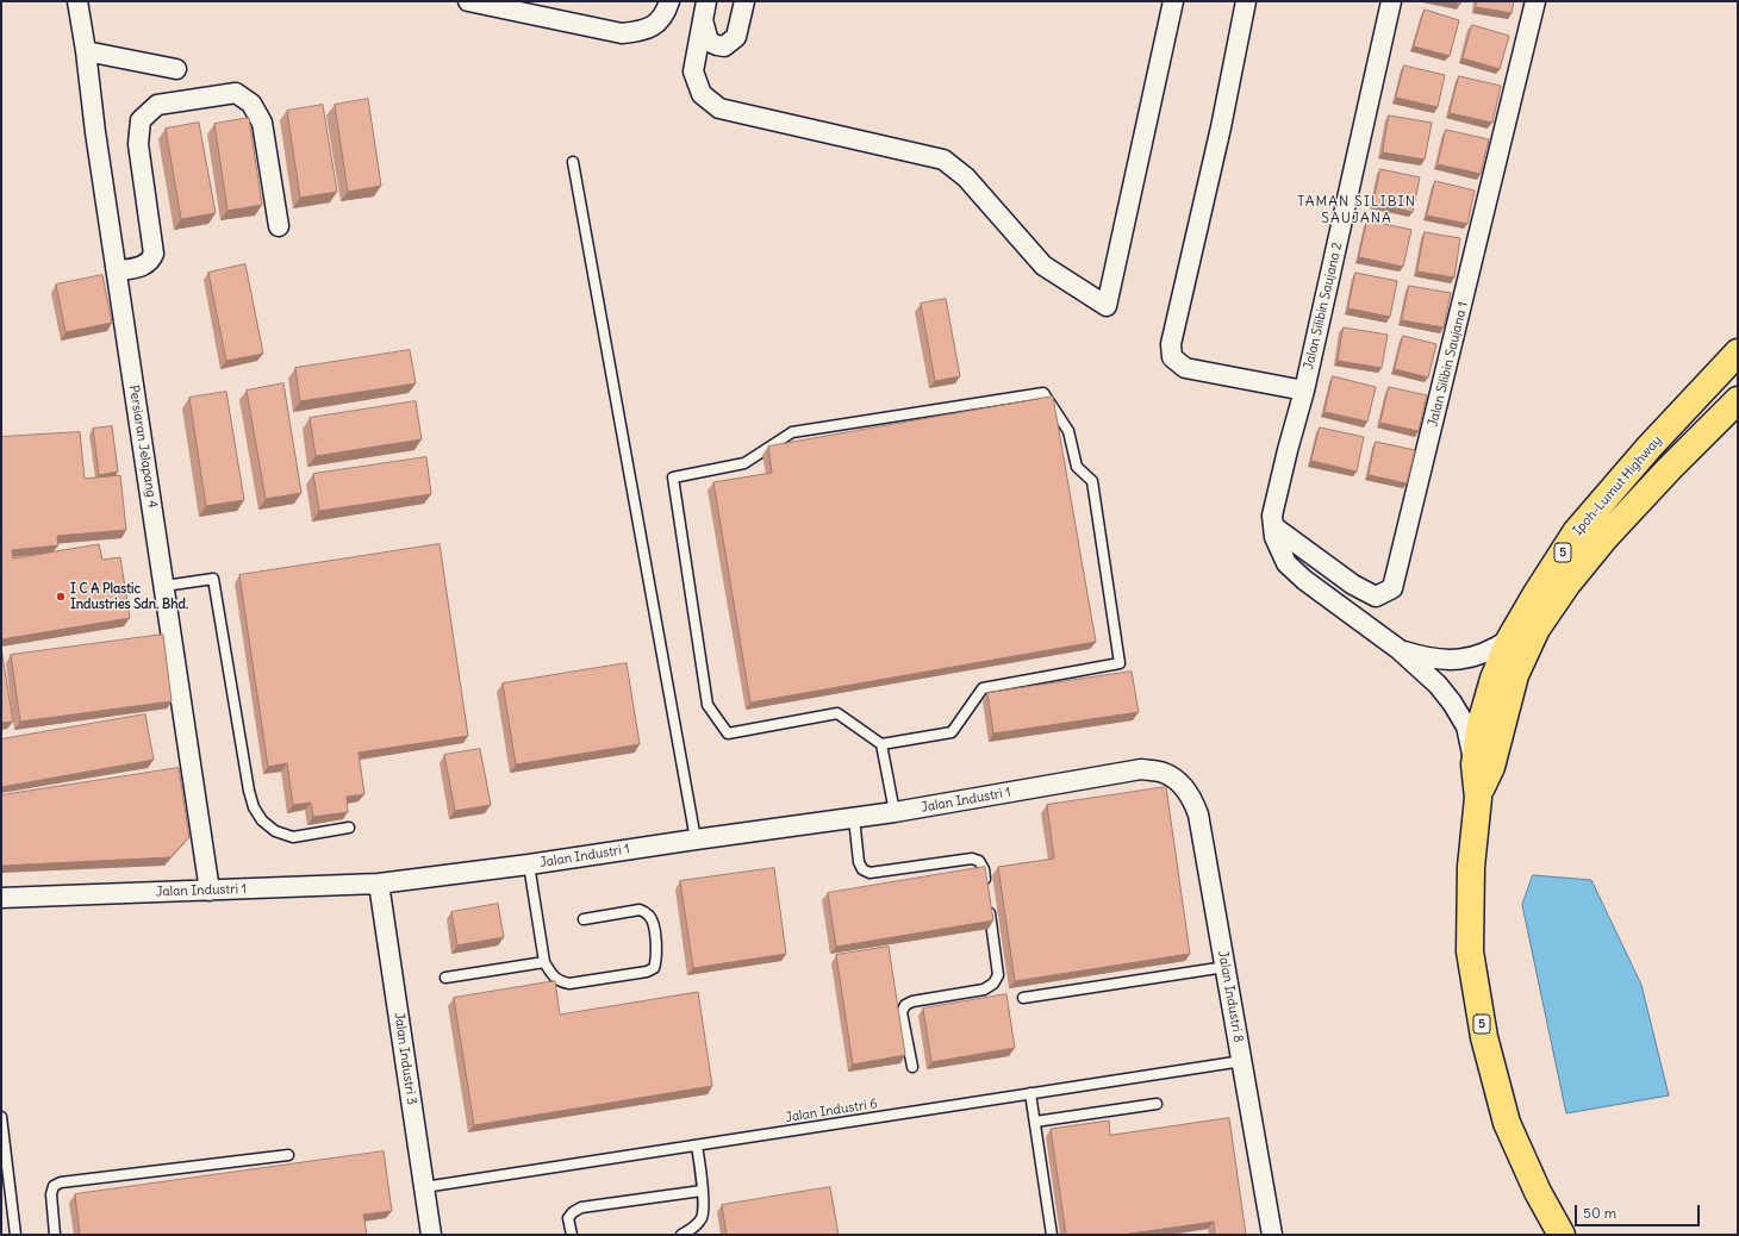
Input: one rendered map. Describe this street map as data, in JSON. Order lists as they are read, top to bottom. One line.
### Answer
{"streets":{"highway":["Ipoh-Lumut Highway","5"],"street":["Jalan Silibin Saujana 2","Jalan Silibin Saujana 1","Persiaran Jelapang 4","Jalan Industri 1","Jalan Industri 8","Jalan Industri 3"],"lane":["Jalan Industri 6"]},"crossings":[["Jalan Silibin Saujana 2","Jalan Silibin Saujana 1"],["Persiaran Jelapang 4","Jalan Industri 1"],["Jalan Industri 1","Jalan Industri 8"],["Jalan Industri 1","Jalan Industri 3"],["Jalan Industri 8","Jalan Industri 6"],["Jalan Industri 3","Jalan Industri 6"]],"districts":["TAMAN SILIBIN SAUJANA"],"places":["I C A Plastic Industries Sdn. Bhd."],"scale_bar":"50 m"}
